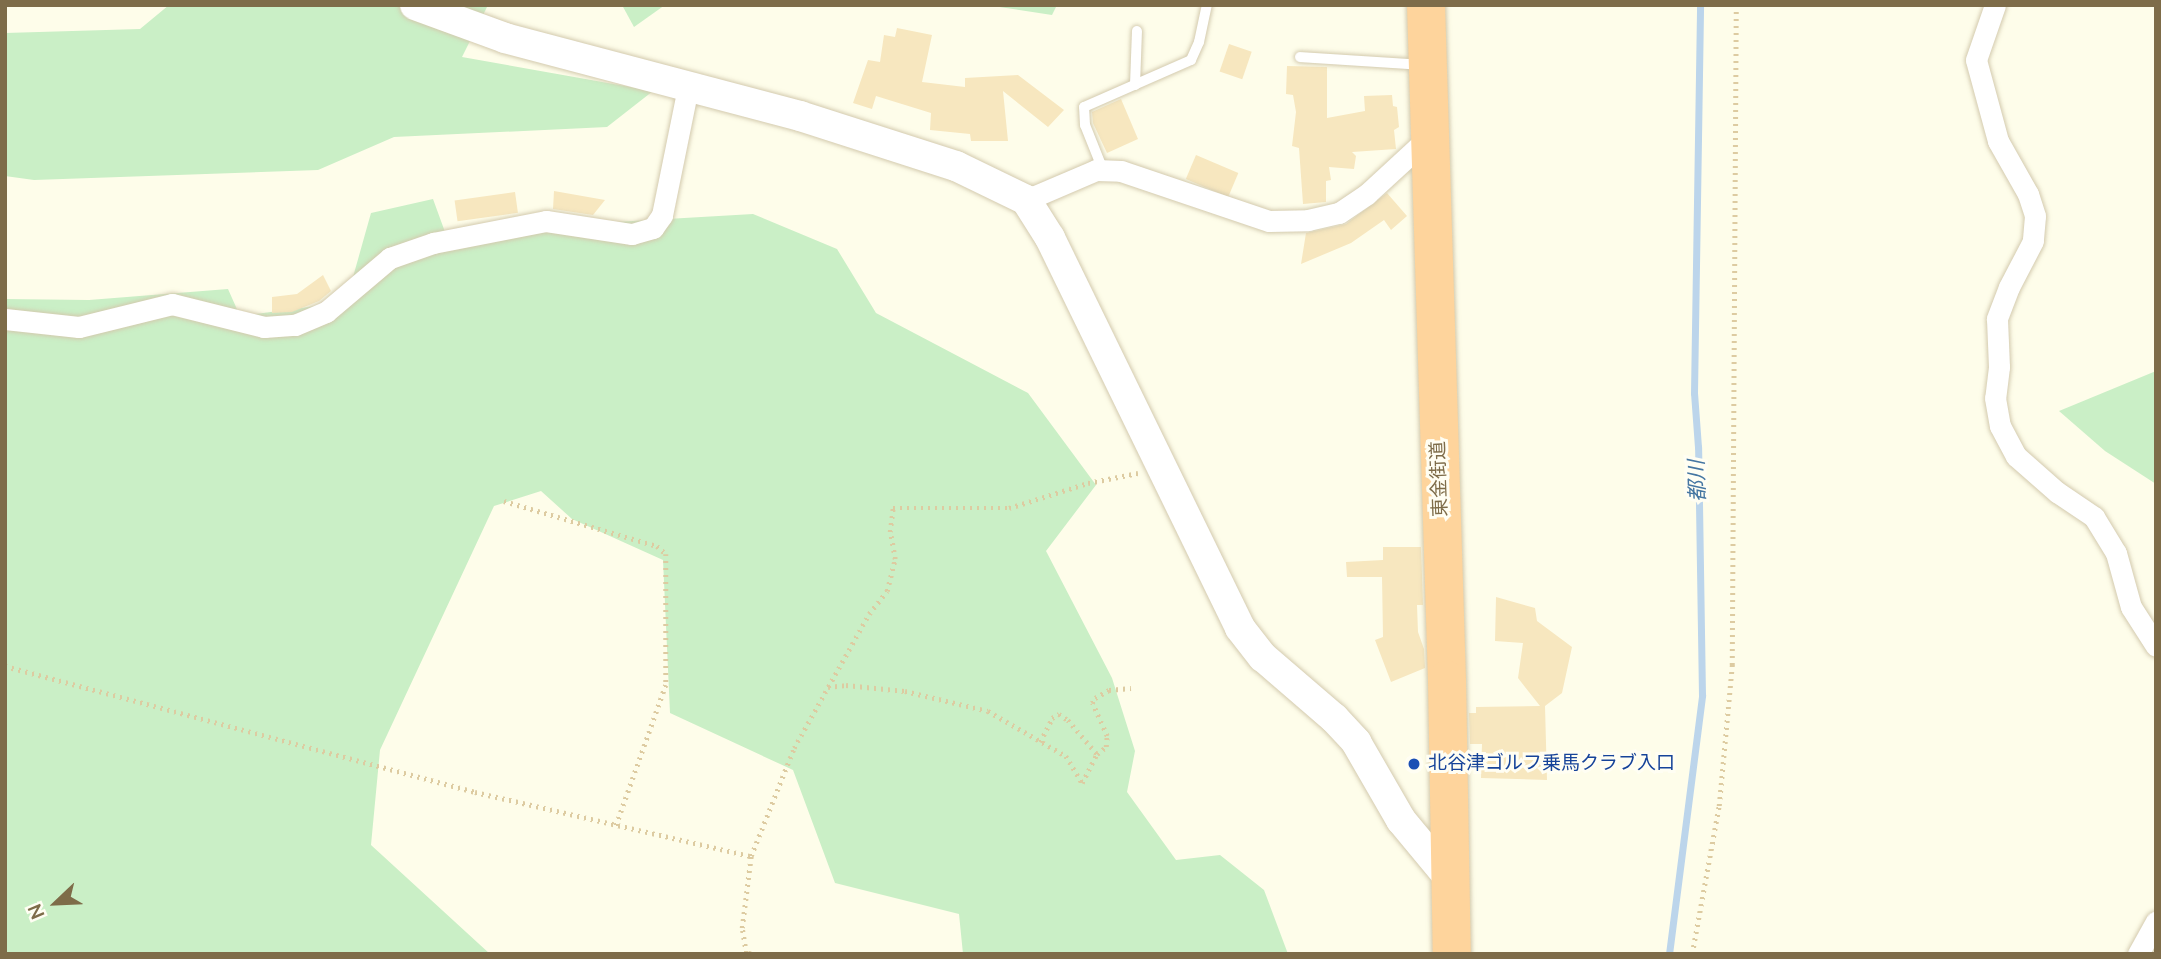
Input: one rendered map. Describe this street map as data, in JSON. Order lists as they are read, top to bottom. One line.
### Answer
{"streets":{"highway":["東金街道"]},"water":["都川"],"places":["北谷津ゴルフ乗馬クラブ入口"],"north":"bottom left"}
